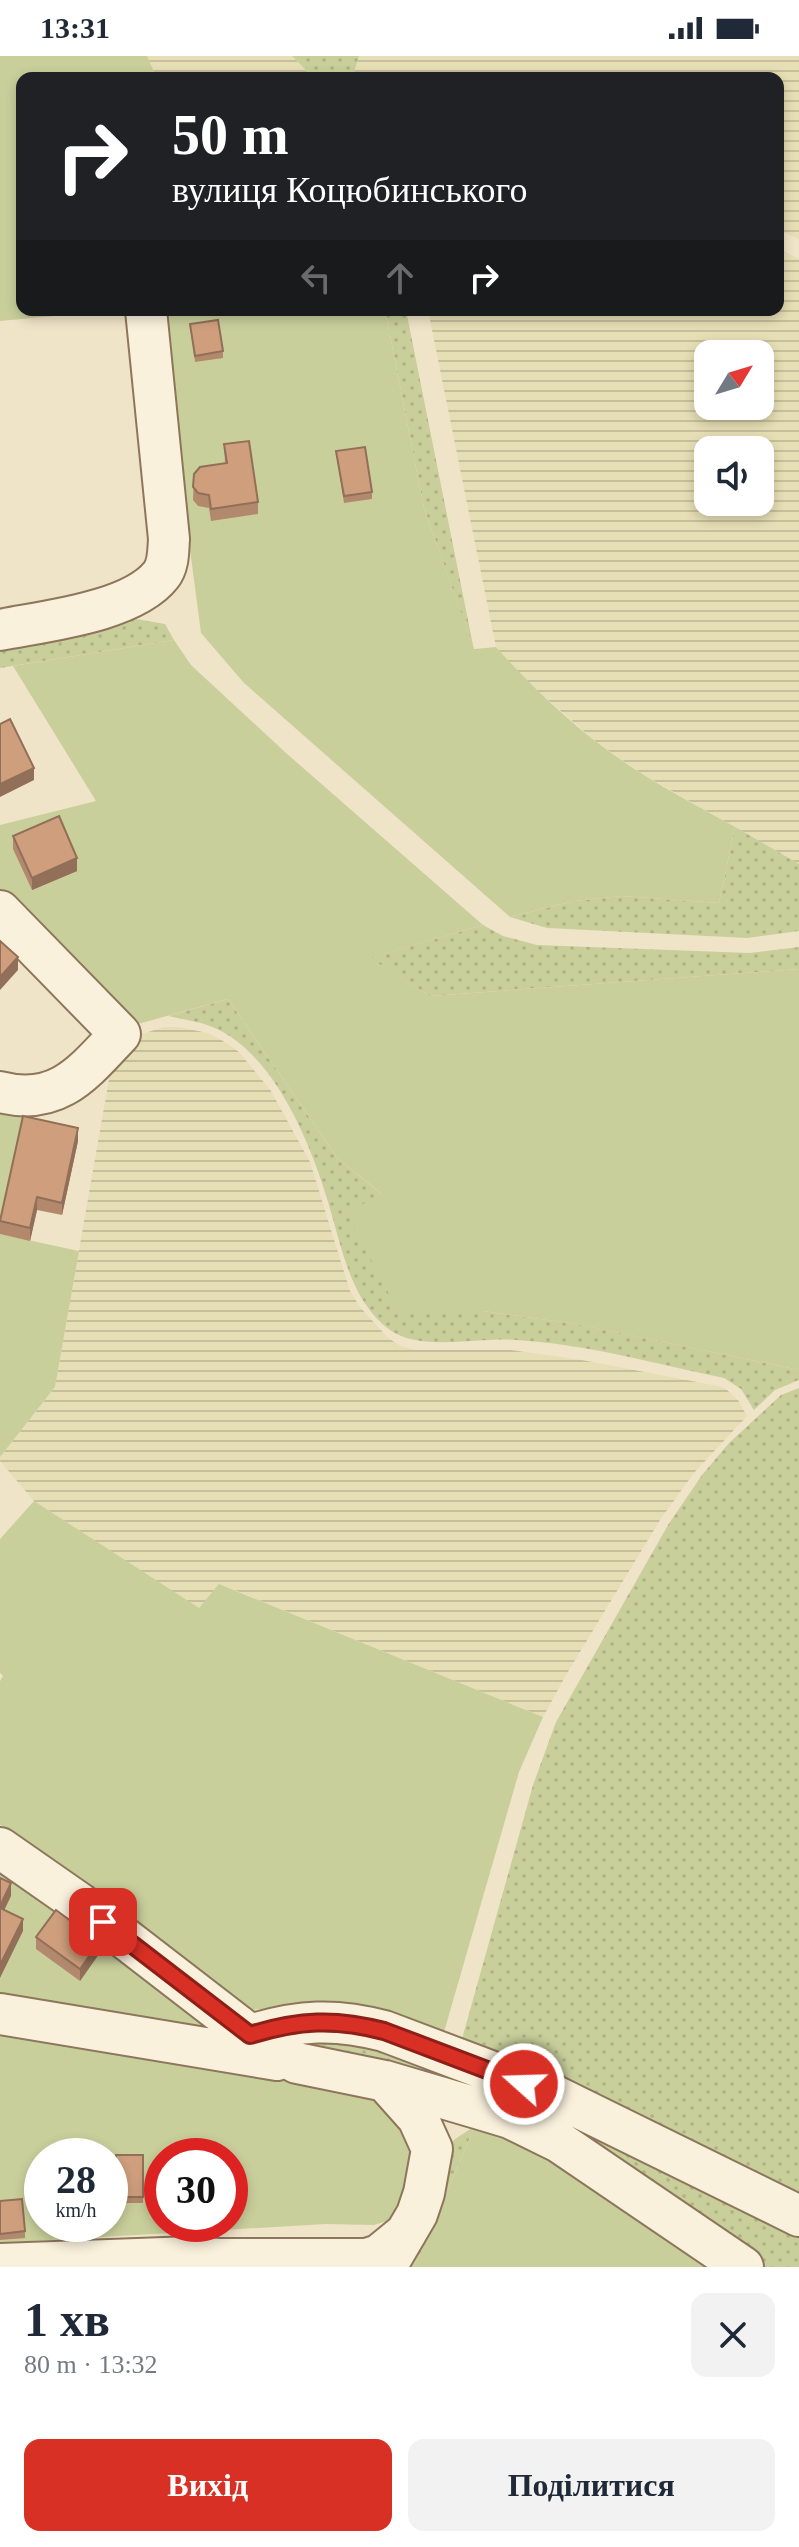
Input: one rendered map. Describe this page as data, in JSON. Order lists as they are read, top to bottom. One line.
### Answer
{"north":"top right","page":{"status":"13:31","turn":["50 m","вулиця Коцюбинського"],"speed":"28 km/h","limit":"30","heading":["1 хв","80 m · 13:32"],"buttons":["Вихід","Поділитися"]}}
